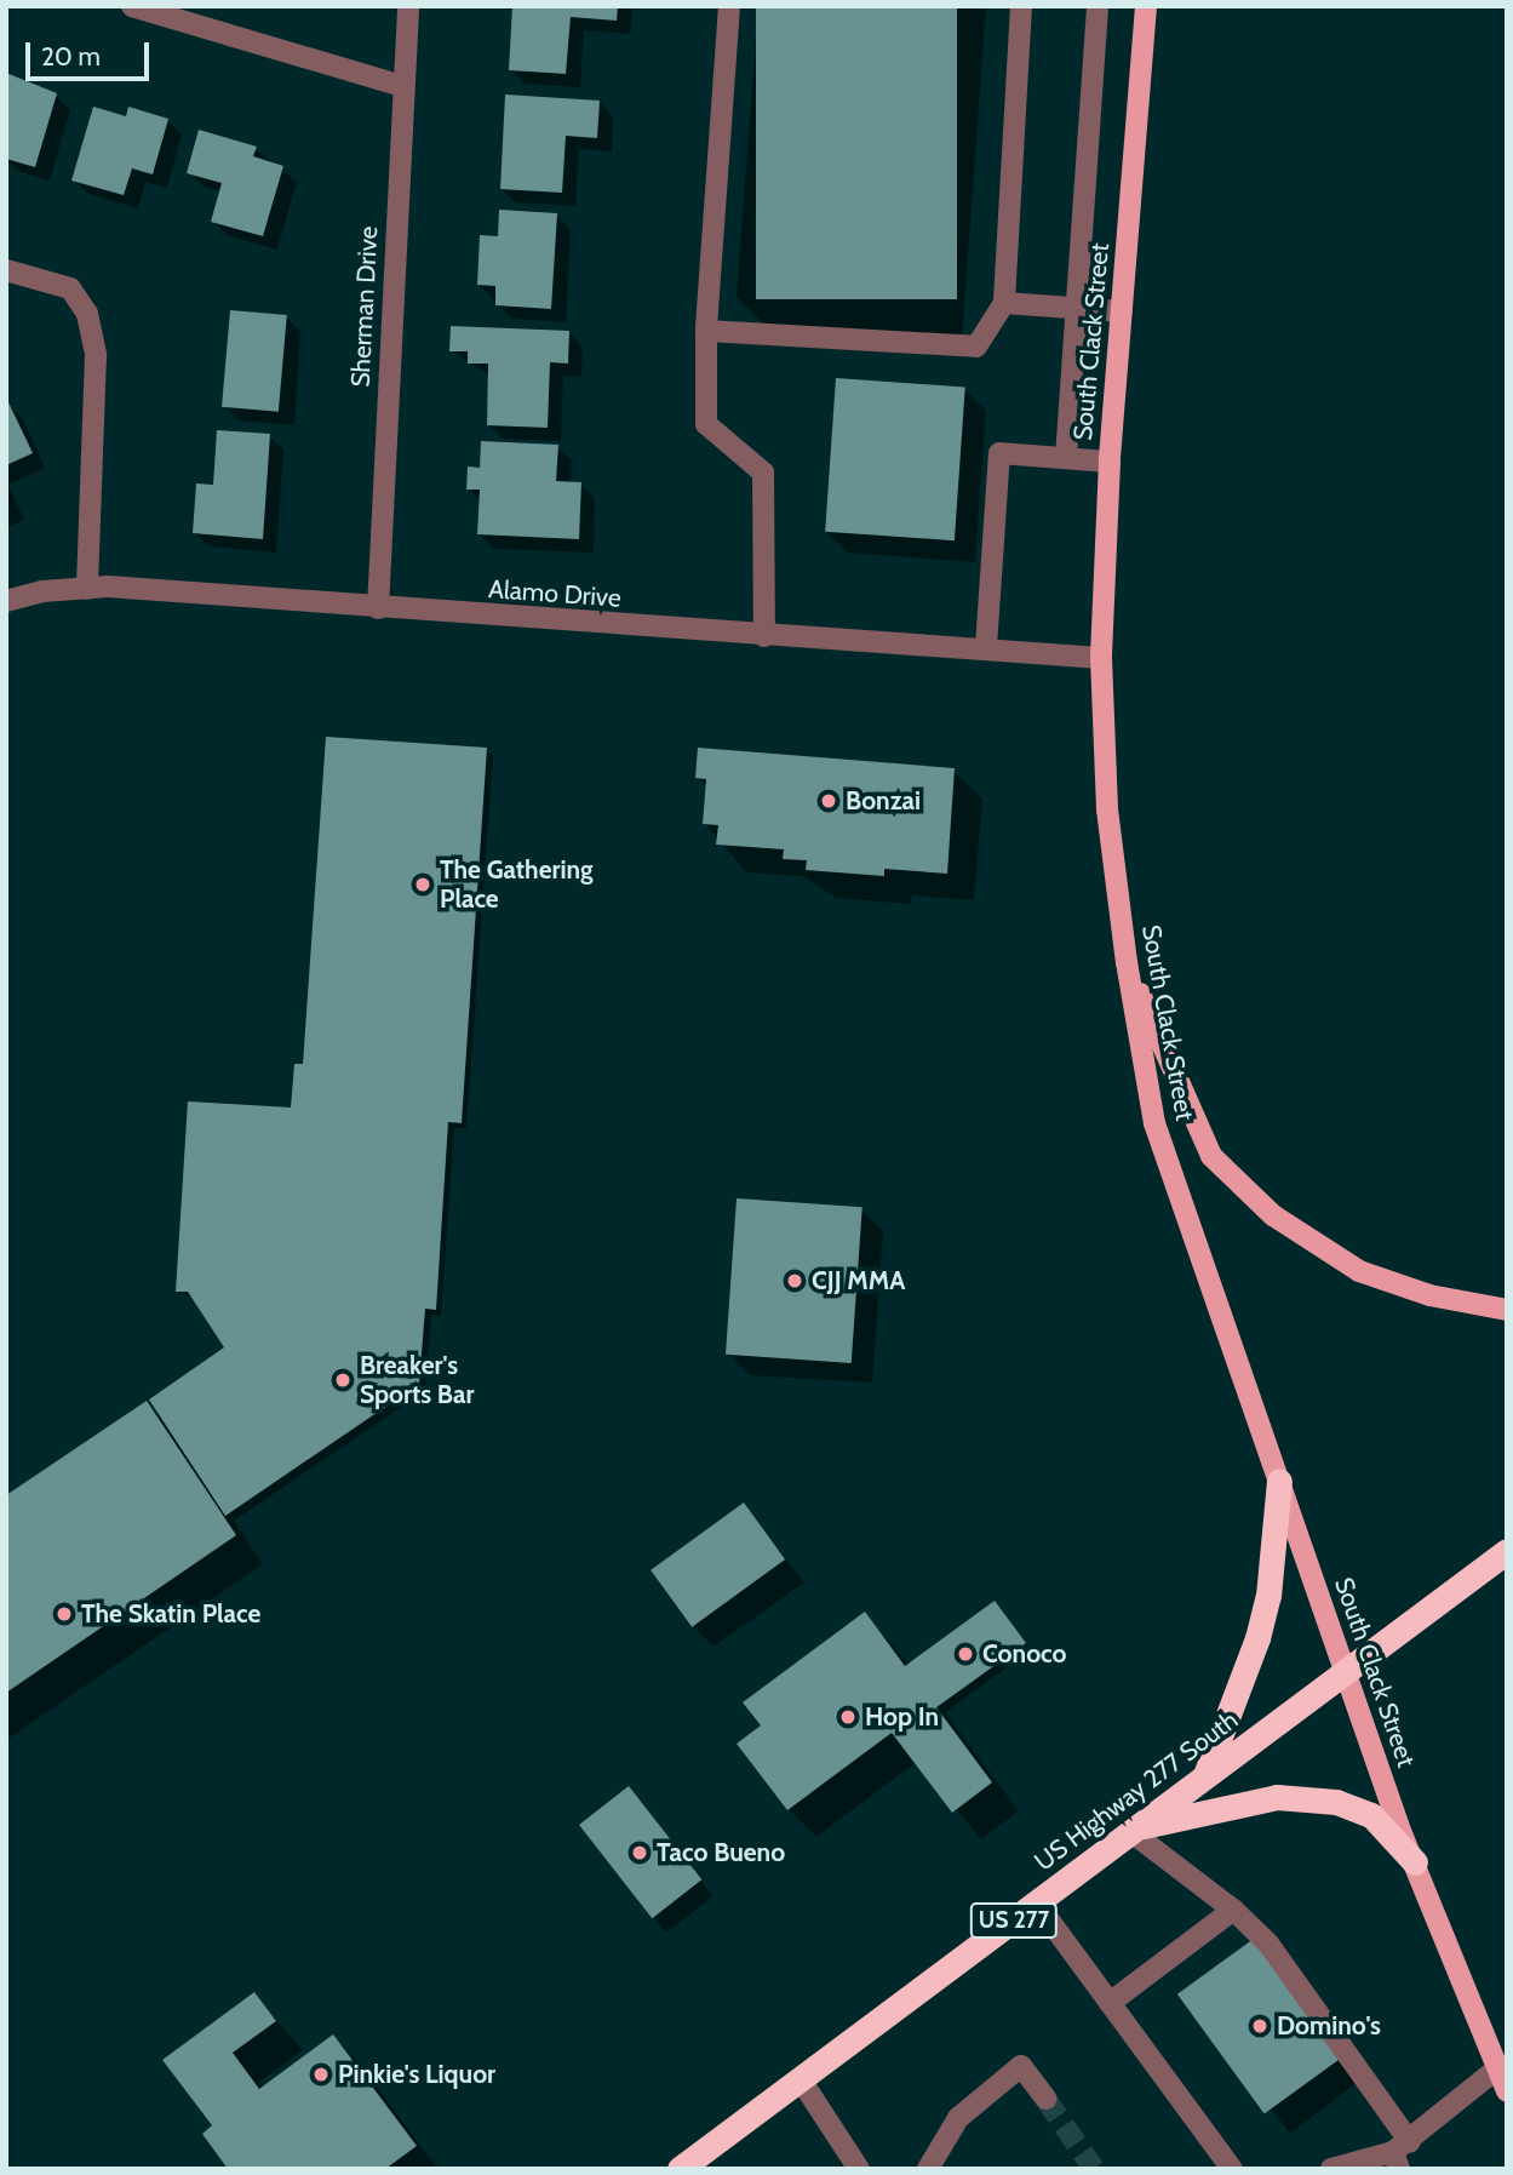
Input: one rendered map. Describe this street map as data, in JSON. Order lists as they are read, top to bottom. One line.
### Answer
{"streets":{"highway":["US Highway 277 South","US 277"],"main road":["South Clack Street"],"street":["Sherman Drive","Alamo Drive"]},"crossings":[["Sherman Drive","Alamo Drive"],["South Clack Street","Alamo Drive"],["South Clack Street","US Highway 277 South"]],"places":["Bonzai","The Gathering Place","CJJ MMA","Breaker's Sports Bar","The Skatin Place","Conoco","Hop In","Taco Bueno","Domino's","Pinkie's Liquor"],"scale_bar":"20 m"}
